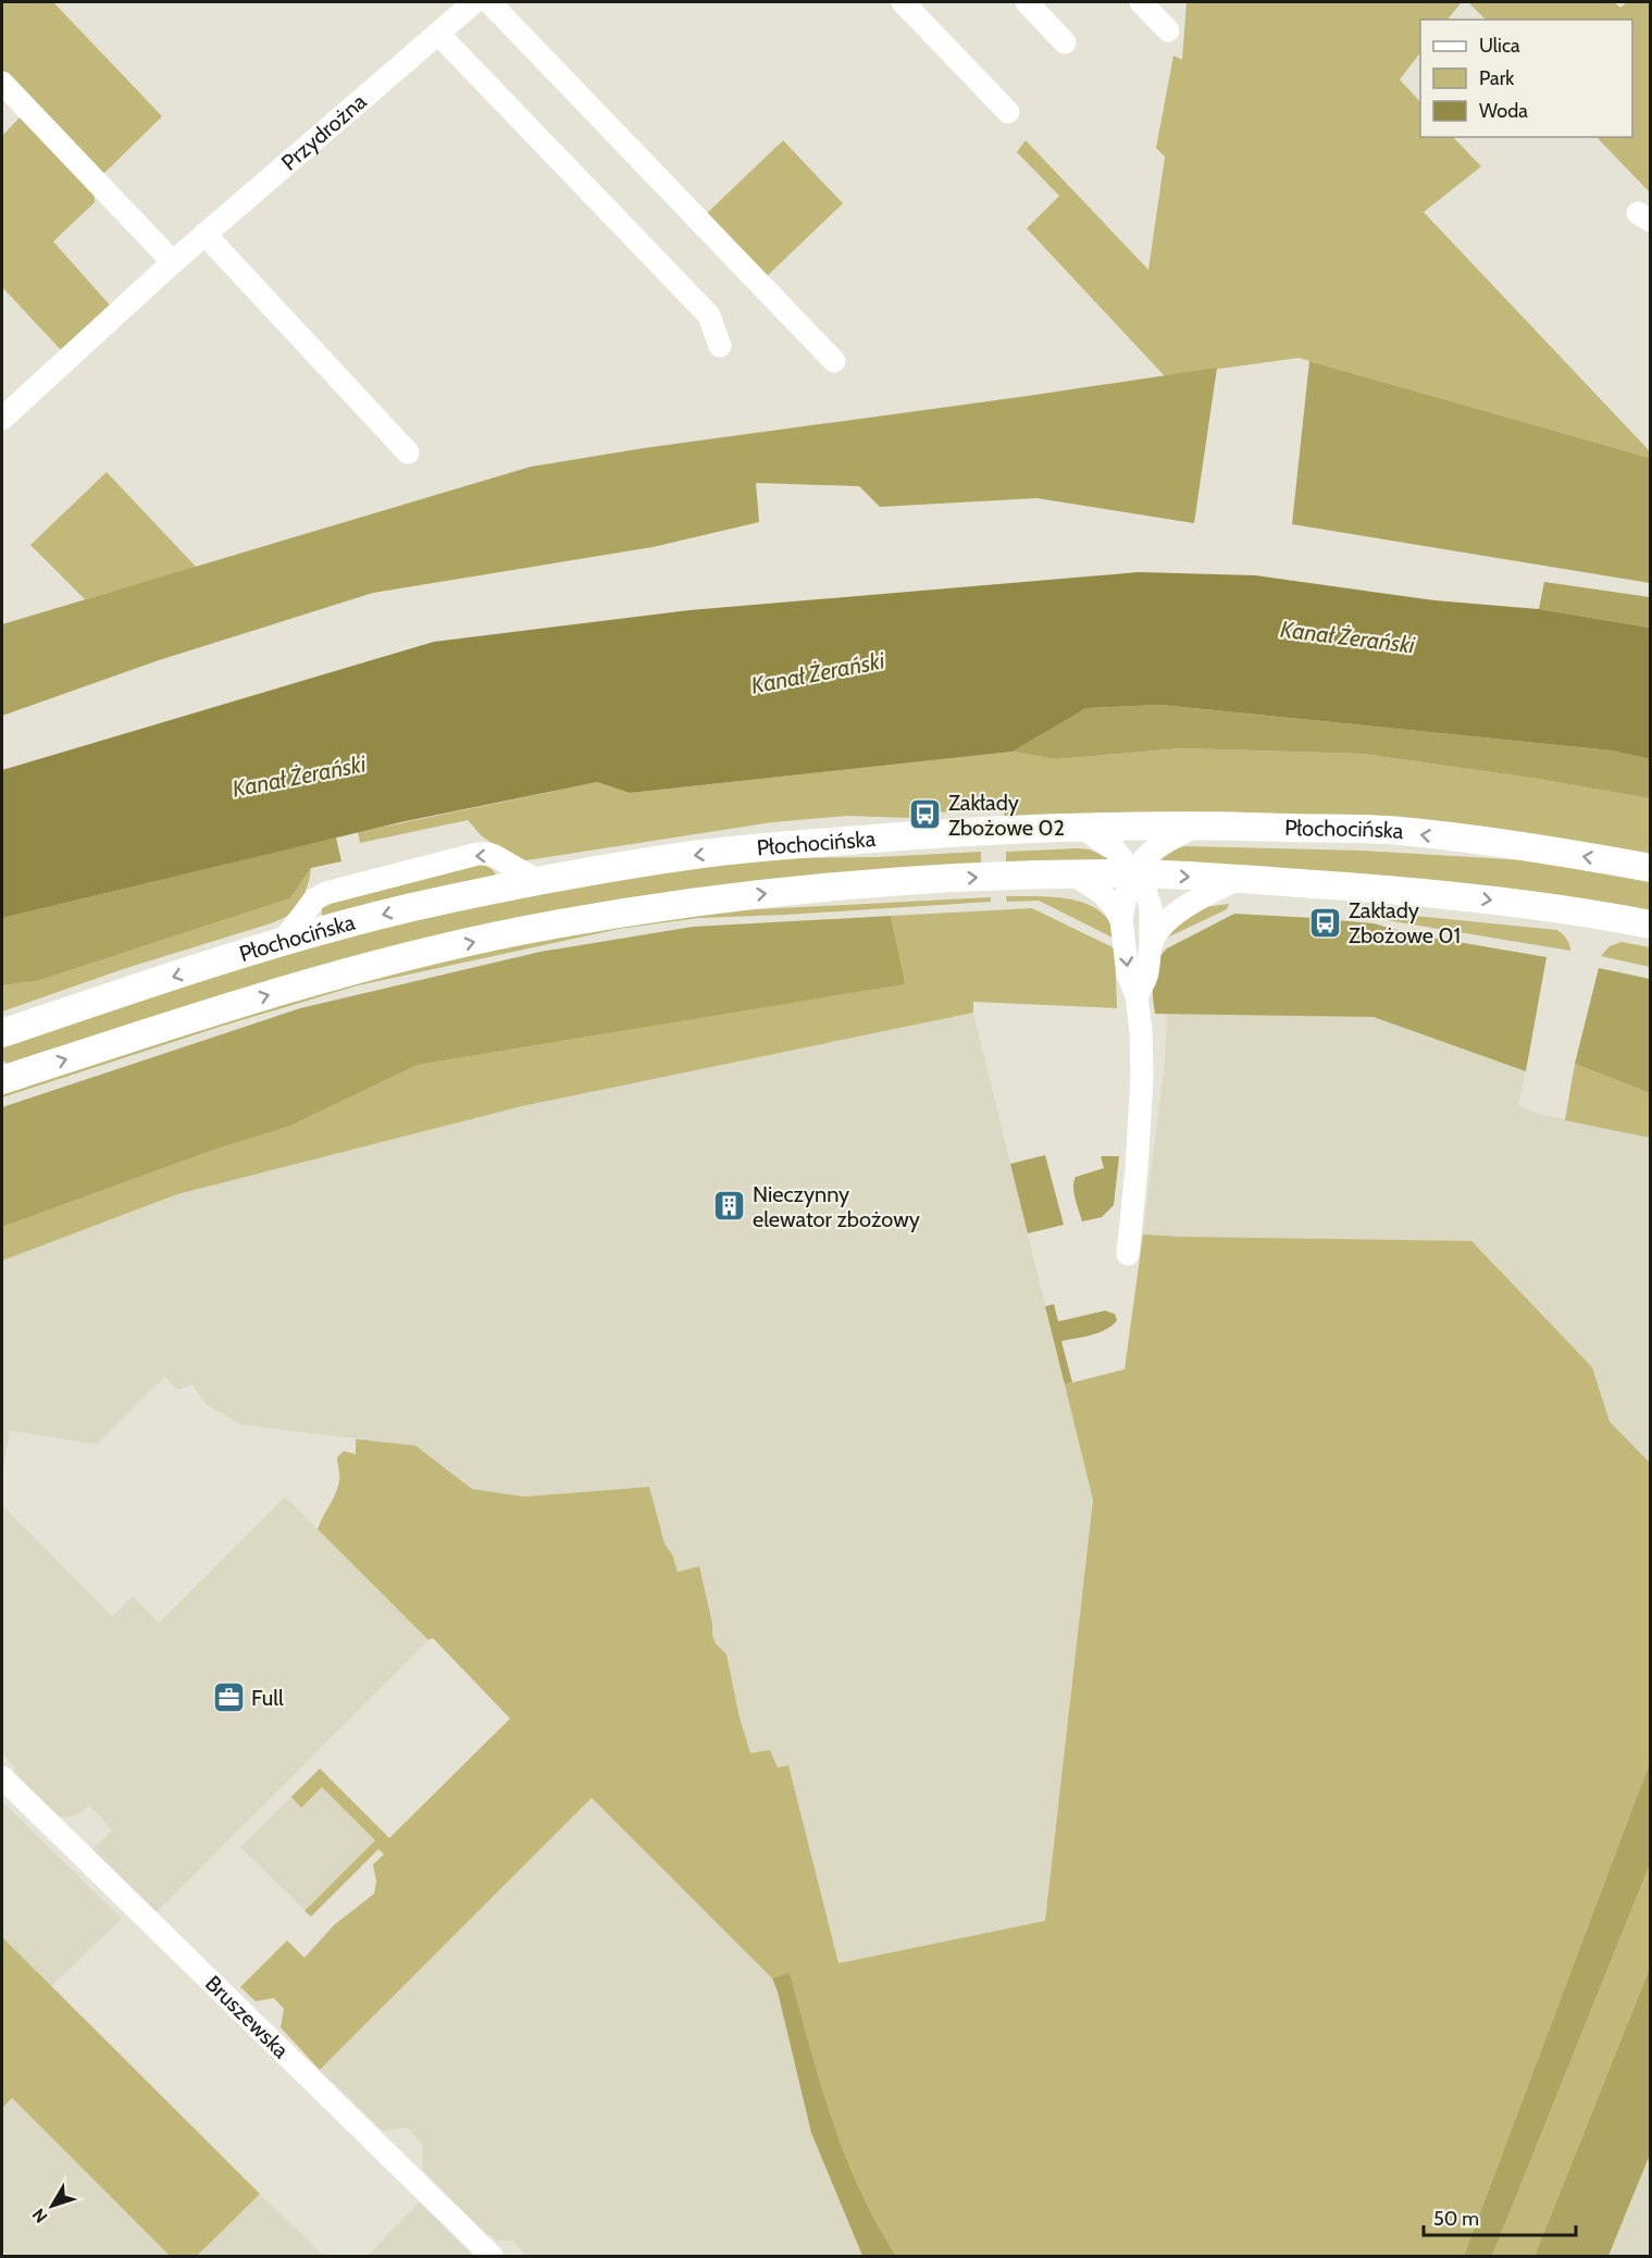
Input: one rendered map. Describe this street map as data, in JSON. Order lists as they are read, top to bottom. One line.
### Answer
{"streets":{"main road":["Płochocińska"],"street":["Przydrożna","Bruszewska"]},"water":["Kanał Żerański"],"places":{"bus stop":["Zakłady Zbożowe 02","Zakłady Zbożowe 01"],"building":["Nieczynny elewator zbożowy"],"office":["Full"]},"legend":["Ulica","Park","Woda"],"scale_bar":"50 m","north":"bottom left"}
